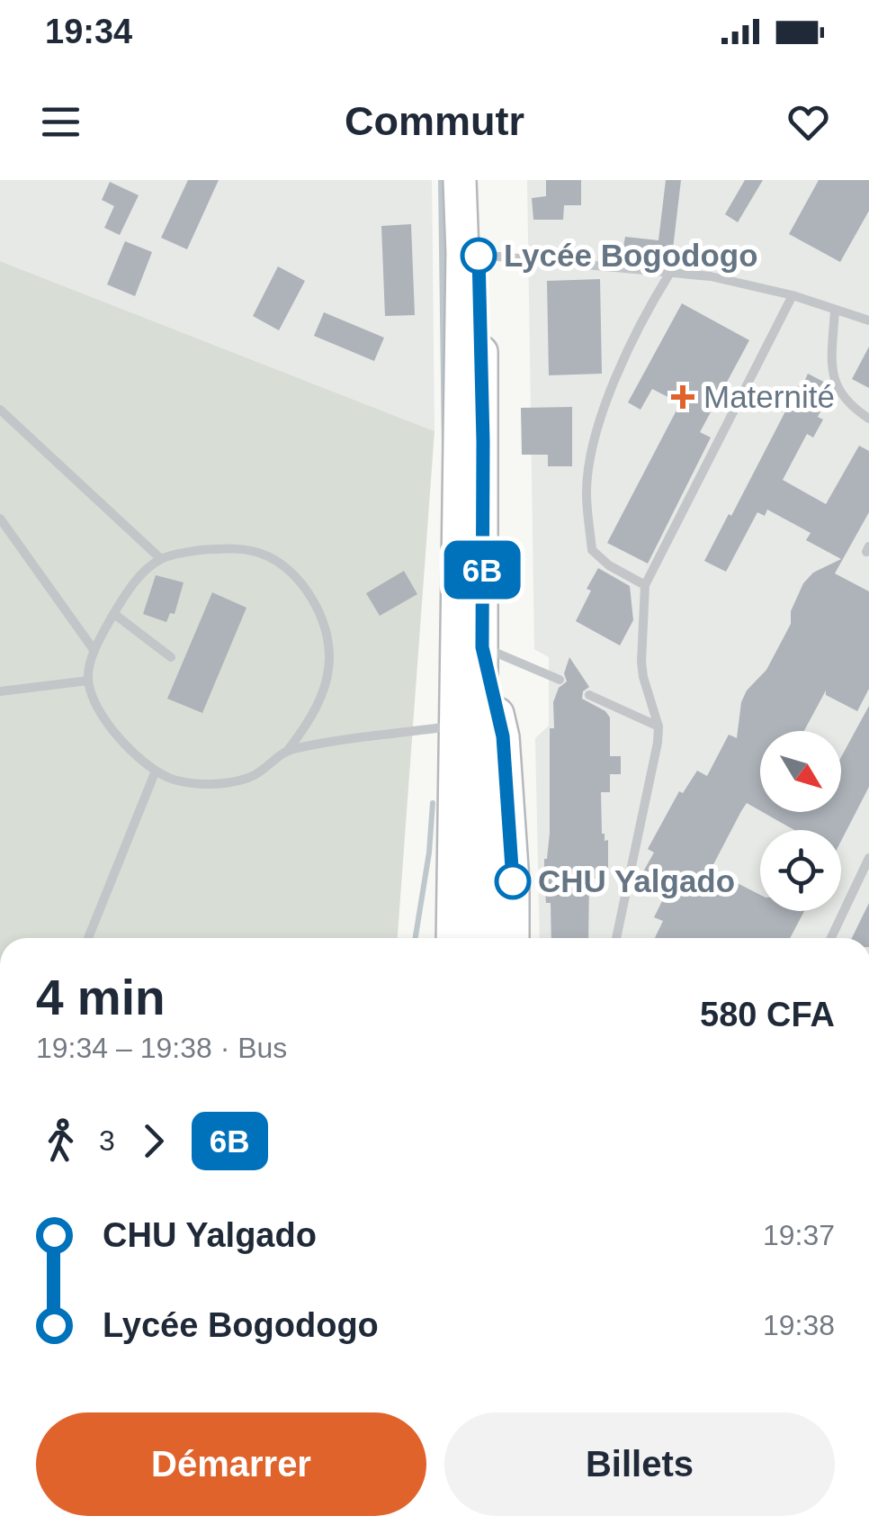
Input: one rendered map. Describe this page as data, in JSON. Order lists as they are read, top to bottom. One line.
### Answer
{"places":{"other":["Lycée Bogodogo","CHU Yalgado"],"health":["Maternité"]},"lines":["bus line 6B"],"north":"bottom right","page":{"status":"19:34","header":"Commutr","on_map":"6B","heading":["4 min","19:34 – 19:38 · Bus","580 CFA"],"legs":["3","6B"],"list":[{"name":"CHU Yalgado","value":"19:37"},{"name":"Lycée Bogodogo","value":"19:38"}],"buttons":["Démarrer","Billets"]}}
